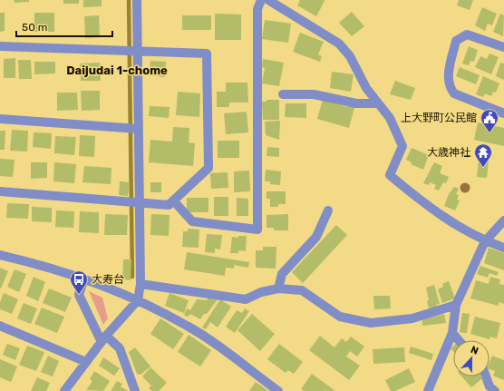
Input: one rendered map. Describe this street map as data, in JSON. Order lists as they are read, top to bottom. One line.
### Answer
{"districts":["Daijudai 1-chome"],"places":{"public building":["上大野町公民館"],"temple":["大歳神社"],"bus stop":["大寿台"]},"scale_bar":"50 m","north":"top"}
